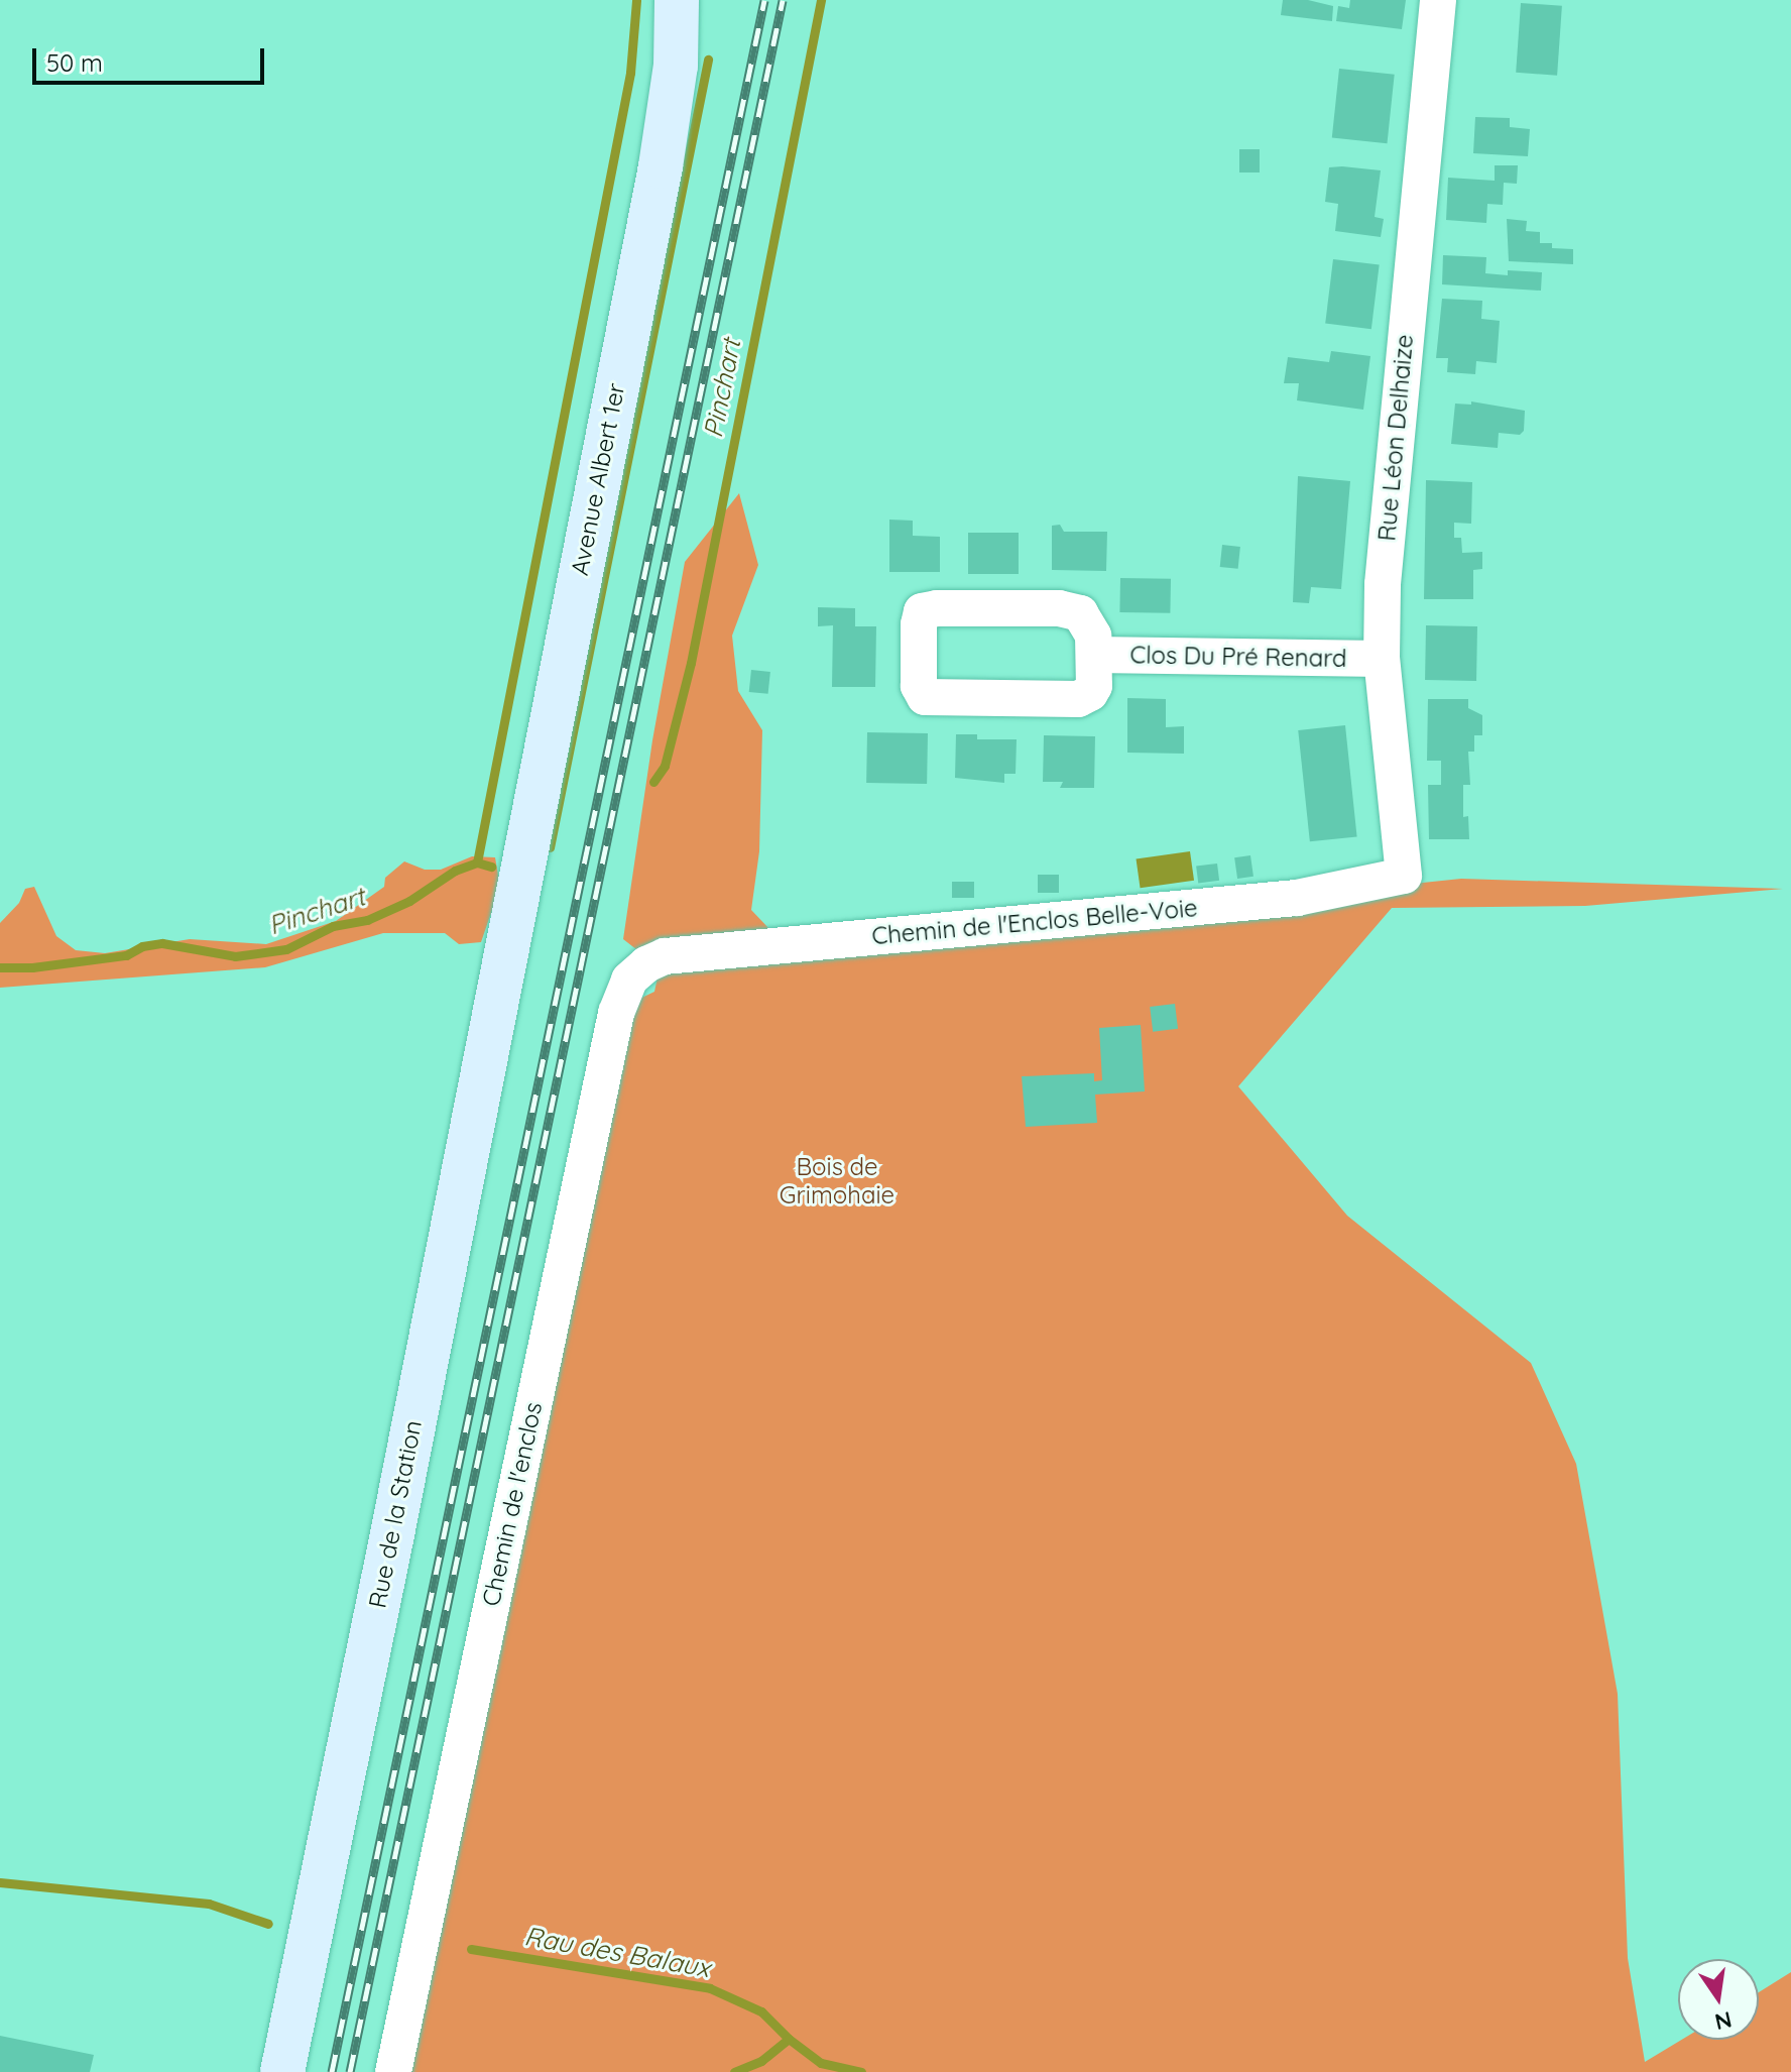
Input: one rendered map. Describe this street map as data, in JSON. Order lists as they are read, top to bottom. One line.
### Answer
{"streets":{"main road":["Avenue Albert 1er","Rue de la Station"],"street":["Rue Léon Delhaize","Clos Du Pré Renard","Chemin de l'Enclos Belle-Voie","Chemin de l'enclos"]},"crossings":[["Rue Léon Delhaize","Clos Du Pré Renard"],["Rue Léon Delhaize","Chemin de l'Enclos Belle-Voie"],["Avenue Albert 1er","Rue de la Station"],["Chemin de l'Enclos Belle-Voie","Chemin de l'enclos"]],"water":["Pinchart","Rau des Balaux"],"parks":["Bois de Grimohaie"],"scale_bar":"50 m","north":"bottom"}
